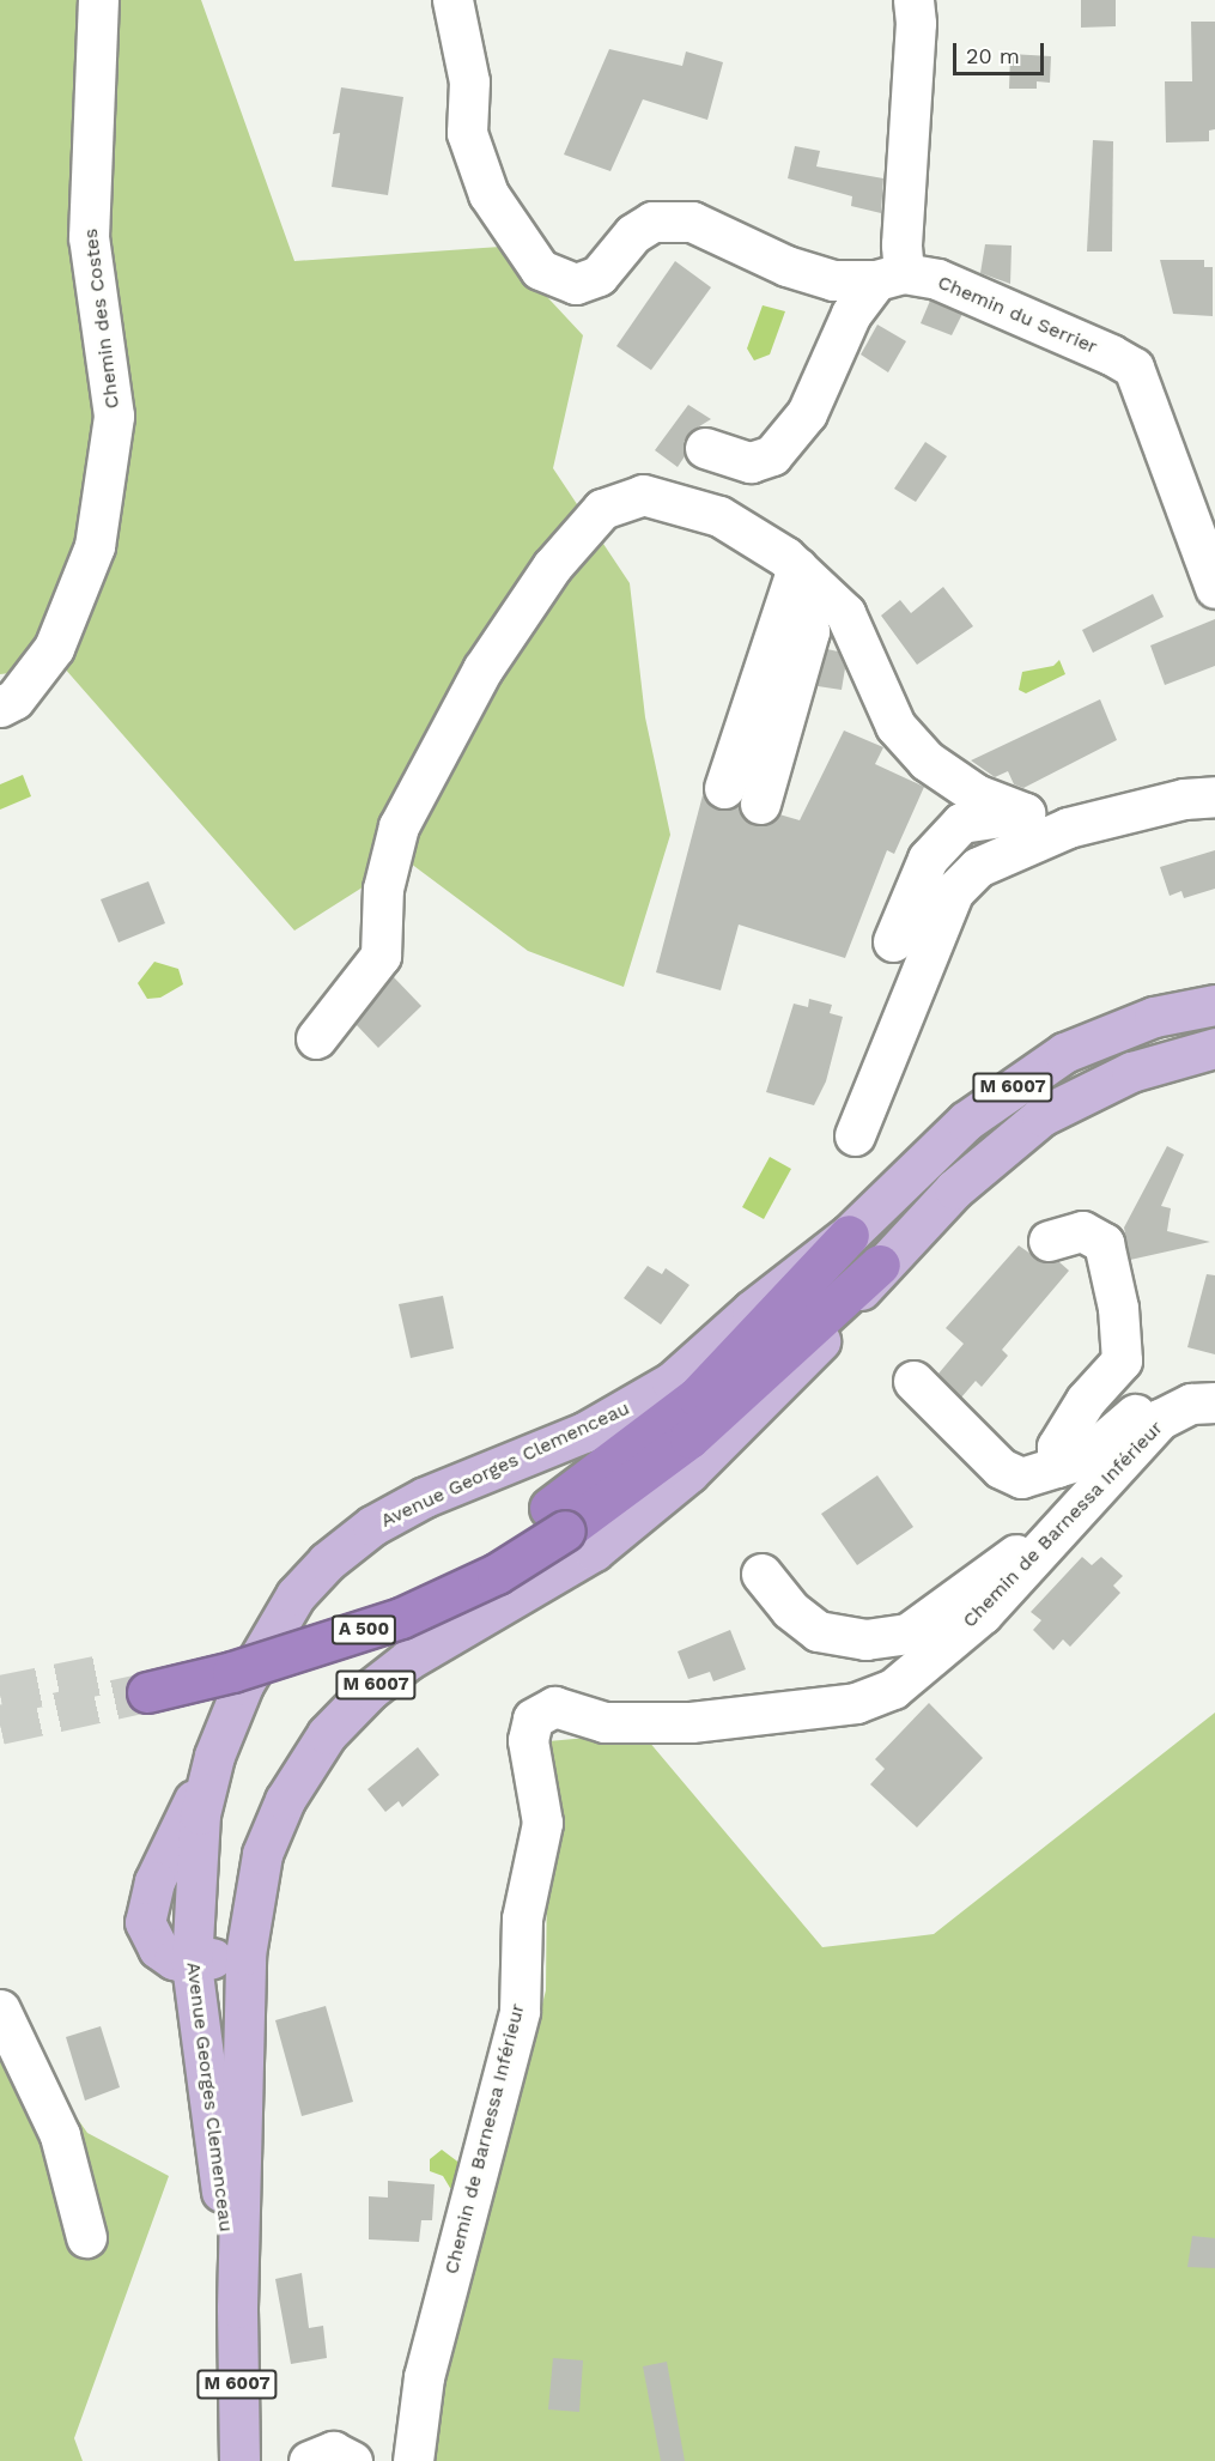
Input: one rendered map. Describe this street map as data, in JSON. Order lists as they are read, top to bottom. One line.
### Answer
{"streets":{"highway":["A 500"],"main road":["M 6007","Avenue Georges Clemenceau"],"street":["Chemin du Serrier","Chemin des Costes","Chemin de Barnessa Inférieur"]},"crossings":[["M 6007","Avenue Georges Clemenceau"],["Avenue Georges Clemenceau","A 500"]],"scale_bar":"20 m"}
